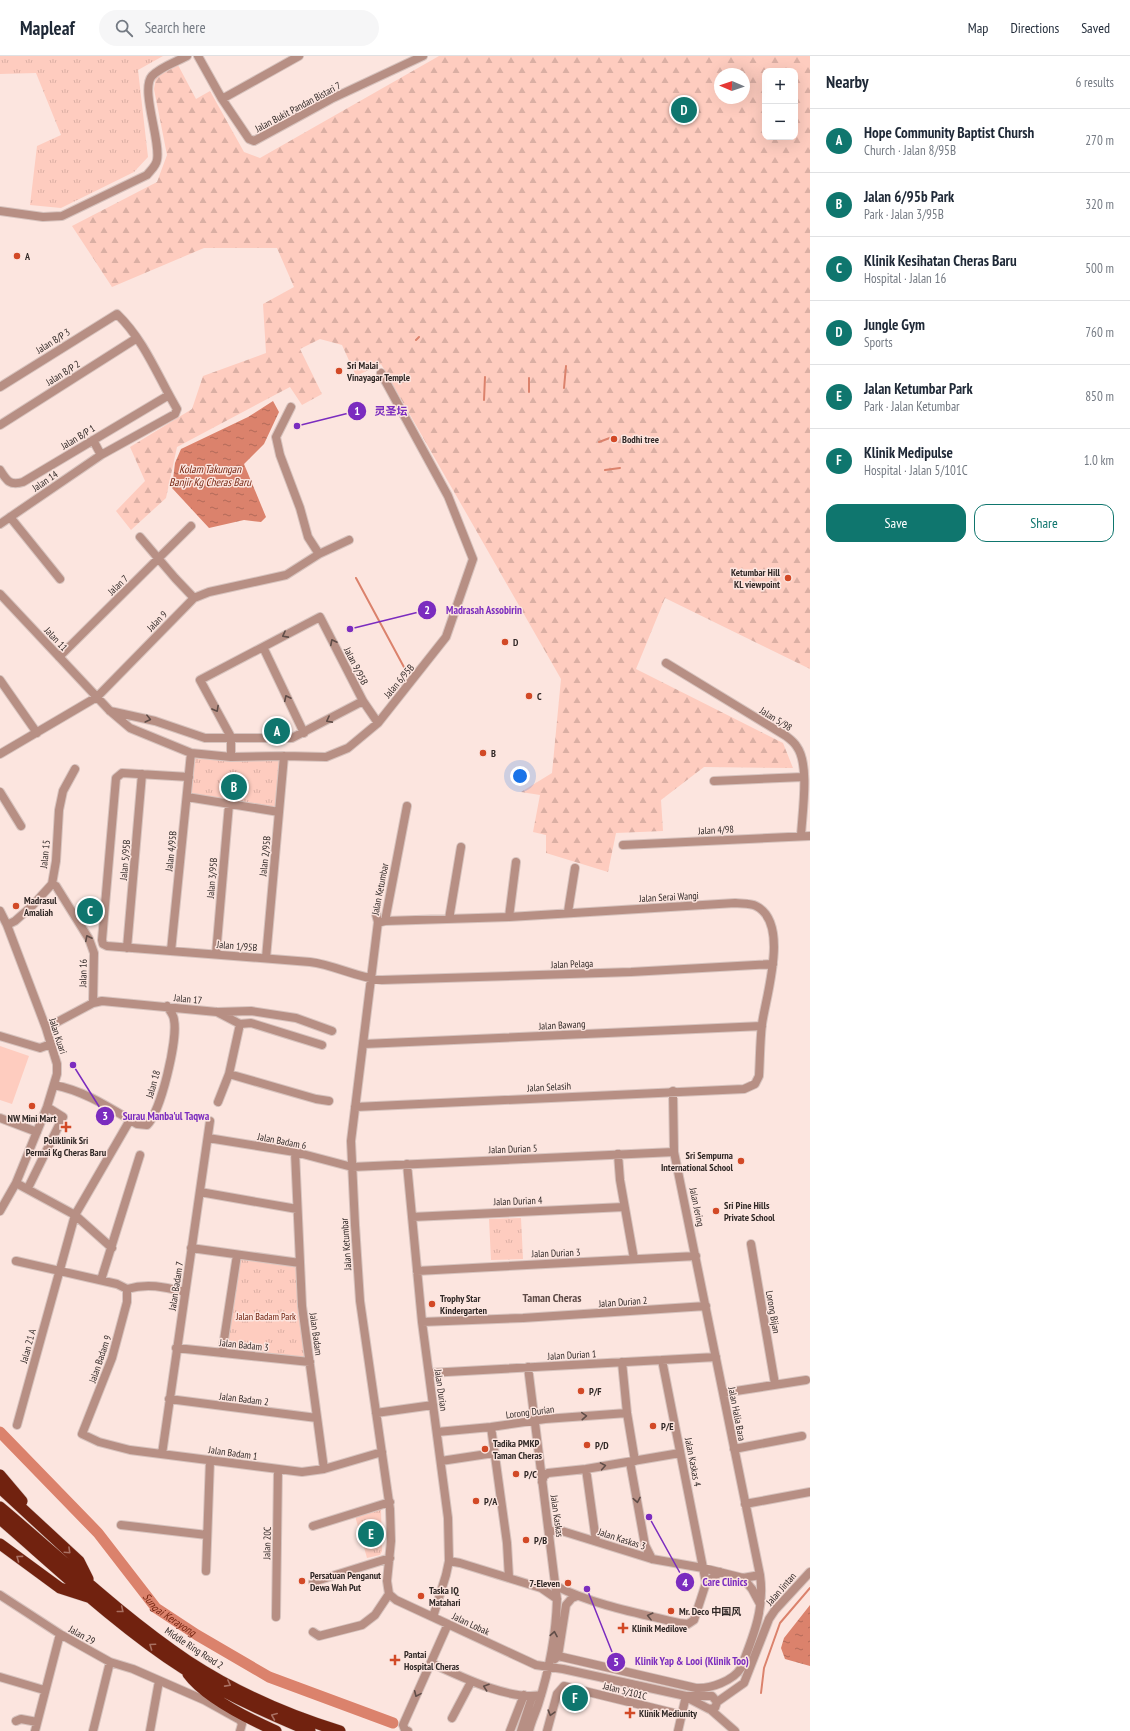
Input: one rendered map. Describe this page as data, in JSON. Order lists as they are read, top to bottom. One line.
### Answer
{"streets":{"highway":["Middle Ring Road 2"],"street":["Jalan Bukit Pandan Bistari 7","Jalan B/P 3","Jalan B/P 2","Jalan B/P 1","Jalan 14","Jalan 7","Jalan 9","Jalan 11","Jalan 9/95B","Jalan 6/95B","Jalan 5/98","Jalan 4/98","Jalan 4/95B","Jalan 15","Jalan 2/95B","Jalan 5/95B","Jalan 3/95B","Jalan Ketumbar","Jalan Serai Wangi","Jalan 1/95B","Jalan Pelaga","Jalan 16","Jalan 17","Jalan Bawang","Jalan Kuari","Jalan 18","Jalan Selasih","Jalan Badam 6","Jalan Durian 5","Jalan Durian 4","Jalan Jering","Jalan Durian 3","Jalan Badam 7","Jalan Durian 2","Lorong Bijan","Jalan Badam","Jalan Badam 3","Jalan 21 A","Jalan Durian 1","Jalan Badam 9","Jalan Durian","Jalan Badam 2","Lorong Durian","Jalan Halia Bara","Jalan Badam 1","Jalan Kaskas 4","Jalan Kaskas","Jalan Kaskas 3","Jalan 20C","Jalan Jintan","Jalan Lobak","Jalan 29","Jalan 5/101C"]},"crossings":[["Jalan B/P 3","Jalan B/P 2"],["Jalan B/P 1","Jalan 14"],["Jalan 7","Jalan 11"],["Jalan 9","Jalan 11"],["Jalan 9","Jalan 6/95B"],["Jalan 11","Jalan 6/95B"],["Jalan 9/95B","Jalan 6/95B"],["Jalan 6/95B","Jalan 4/95B"],["Jalan 6/95B","Jalan 2/95B"],["Jalan 5/98","Jalan 4/98"],["Jalan 4/95B","Jalan 1/95B"],["Jalan 15","Jalan 16"],["Jalan 2/95B","Jalan 1/95B"],["Jalan 5/95B","Jalan 1/95B"],["Jalan 3/95B","Jalan 1/95B"],["Jalan Ketumbar","Jalan Serai Wangi"],["Jalan Ketumbar","Jalan 1/95B"],["Jalan Ketumbar","Jalan Pelaga"],["Jalan Ketumbar","Jalan Bawang"],["Jalan Ketumbar","Jalan Selasih"],["Jalan Ketumbar","Jalan Badam 6"],["Jalan Ketumbar","Jalan Durian 5"],["Jalan Ketumbar","Jalan Badam 1"],["Jalan Ketumbar","Jalan Lobak"],["Jalan Serai Wangi","Jalan Pelaga"],["Jalan Serai Wangi","Jalan Bawang"],["Jalan Serai Wangi","Jalan Selasih"],["Jalan 1/95B","Jalan Pelaga"],["Jalan 16","Jalan 17"],["Jalan 17","Jalan Kuari"],["Jalan 17","Jalan 18"],["Jalan Selasih","Jalan Jering"],["Jalan Badam 6","Jalan Durian 5"],["Jalan Badam 6","Jalan Badam 7"],["Jalan Badam 6","Jalan Badam"],["Jalan Durian 5","Jalan Jering"],["Jalan Durian 5","Jalan Durian"],["Jalan Durian 4","Jalan Durian"],["Jalan Jering","Jalan Durian 3"],["Jalan Jering","Jalan Halia Bara"],["Jalan Durian 3","Jalan Durian"],["Jalan Durian 3","Jalan Halia Bara"],["Jalan Badam 7","Jalan Badam 3"],["Jalan Badam 7","Jalan Badam 2"],["Jalan Badam 7","Jalan Badam 1"],["Jalan Durian 2","Jalan Durian"],["Jalan Durian 2","Jalan Halia Bara"],["Jalan Badam","Jalan Badam 3"],["Jalan Badam","Jalan Badam 2"],["Jalan Badam","Jalan Badam 1"],["Jalan Durian 1","Jalan Durian"],["Jalan Durian 1","Jalan Halia Bara"],["Jalan Durian 1","Jalan Kaskas 4"],["Jalan Durian 1","Jalan Kaskas"],["Jalan Badam 9","Jalan Badam 1"],["Jalan Durian","Lorong Durian"],["Jalan Durian","Jalan Lobak"],["Lorong Durian","Jalan Kaskas"],["Jalan Halia Bara","Jalan Kaskas"],["Jalan Halia Bara","Jalan Kaskas 3"],["Jalan Badam 1","Jalan 20C"],["Jalan Kaskas 4","Jalan Kaskas 3"],["Jalan Kaskas","Jalan Kaskas 3"],["Jalan Kaskas","Jalan Lobak"]],"one_way":["Jalan 16"],"districts":["Taman Cheras"],"water":["Kolam Takungan Banjir Kg Cheras Baru","Sungai Kerayong"],"parks":["Jalan Badam Park"],"places":{"other":["A","Sri Malai Vinayagar Temple","灵圣坛","Bodhi tree","Ketumbar Hill KL viewpoint","Madrasah Assobirin","D","C","B","Madrasul Amaliah","Surau Manba'ul Taqwa","NW Mini Mart","Sri Sempurna International School","Sri Pine Hills Private School","Trophy Star Kindergarten","P/F","P/E","P/D","Tadika PMKP Taman Cheras","P/C","P/A","Care Clinics","P/B","Persatuan Penganut Dewa Wah Put","7-Eleven","Klinik Yap & Looi (Klinik Too)","Taska IQ Matahari","Mr. Deco 中国风"],"health":["Poliklinik Sri Permai Kg Cheras Baru","Klinik Medilove","Pantai Hospital Cheras","Klinik Mediunity"]},"north":"left","page":{"header":"Mapleaf","search":"Search here","nav":["Map","Directions","Saved"],"heading":["Nearby","6 results"],"map_buttons":["+","−"],"pins":["D","A","B","C","E","F"],"list":[{"mark":"A","name":"Hope Community Baptist Chursh","note":"Church · Jalan 8/95B","value":"270 m"},{"mark":"B","name":"Jalan 6/95b Park","note":"Park · Jalan 3/95B","value":"320 m"},{"mark":"C","name":"Klinik Kesihatan Cheras Baru","note":"Hospital · Jalan 16","value":"500 m"},{"mark":"D","name":"Jungle Gym","note":"Sports","value":"760 m"},{"mark":"E","name":"Jalan Ketumbar Park","note":"Park · Jalan Ketumbar","value":"850 m"},{"mark":"F","name":"Klinik Medipulse","note":"Hospital · Jalan 5/101C","value":"1.0 km"}],"buttons":["Save","Share"]}}
